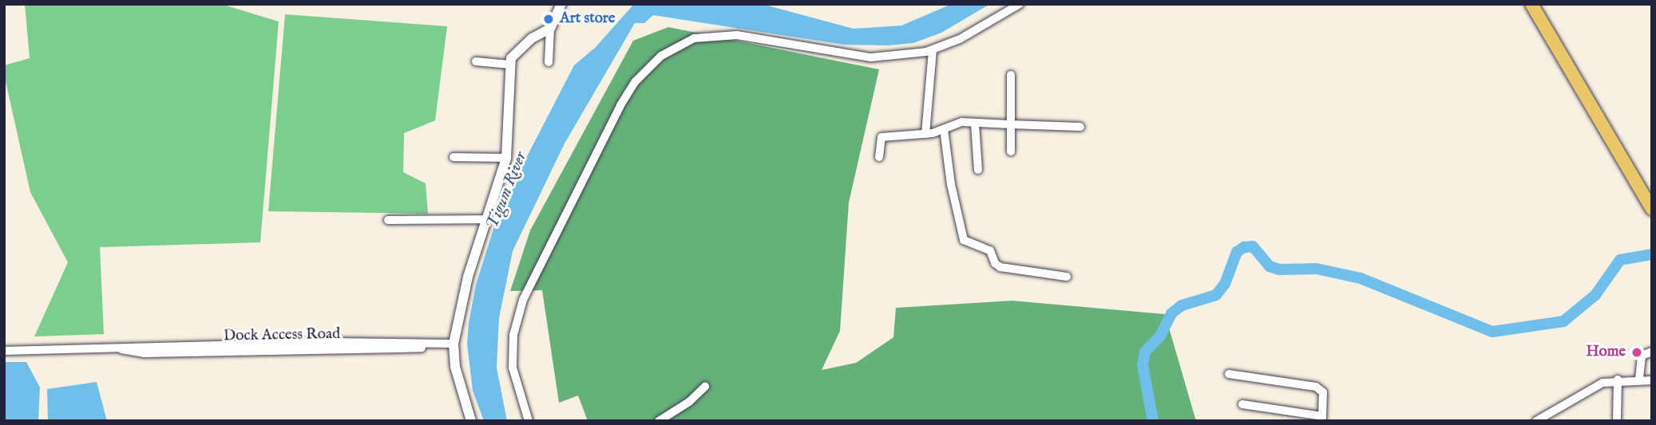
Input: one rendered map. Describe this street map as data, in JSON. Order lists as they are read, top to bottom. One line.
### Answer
{"streets":{"street":["Dock Access Road"]},"water":["Tigum River"],"places":["Art store","Home"]}
